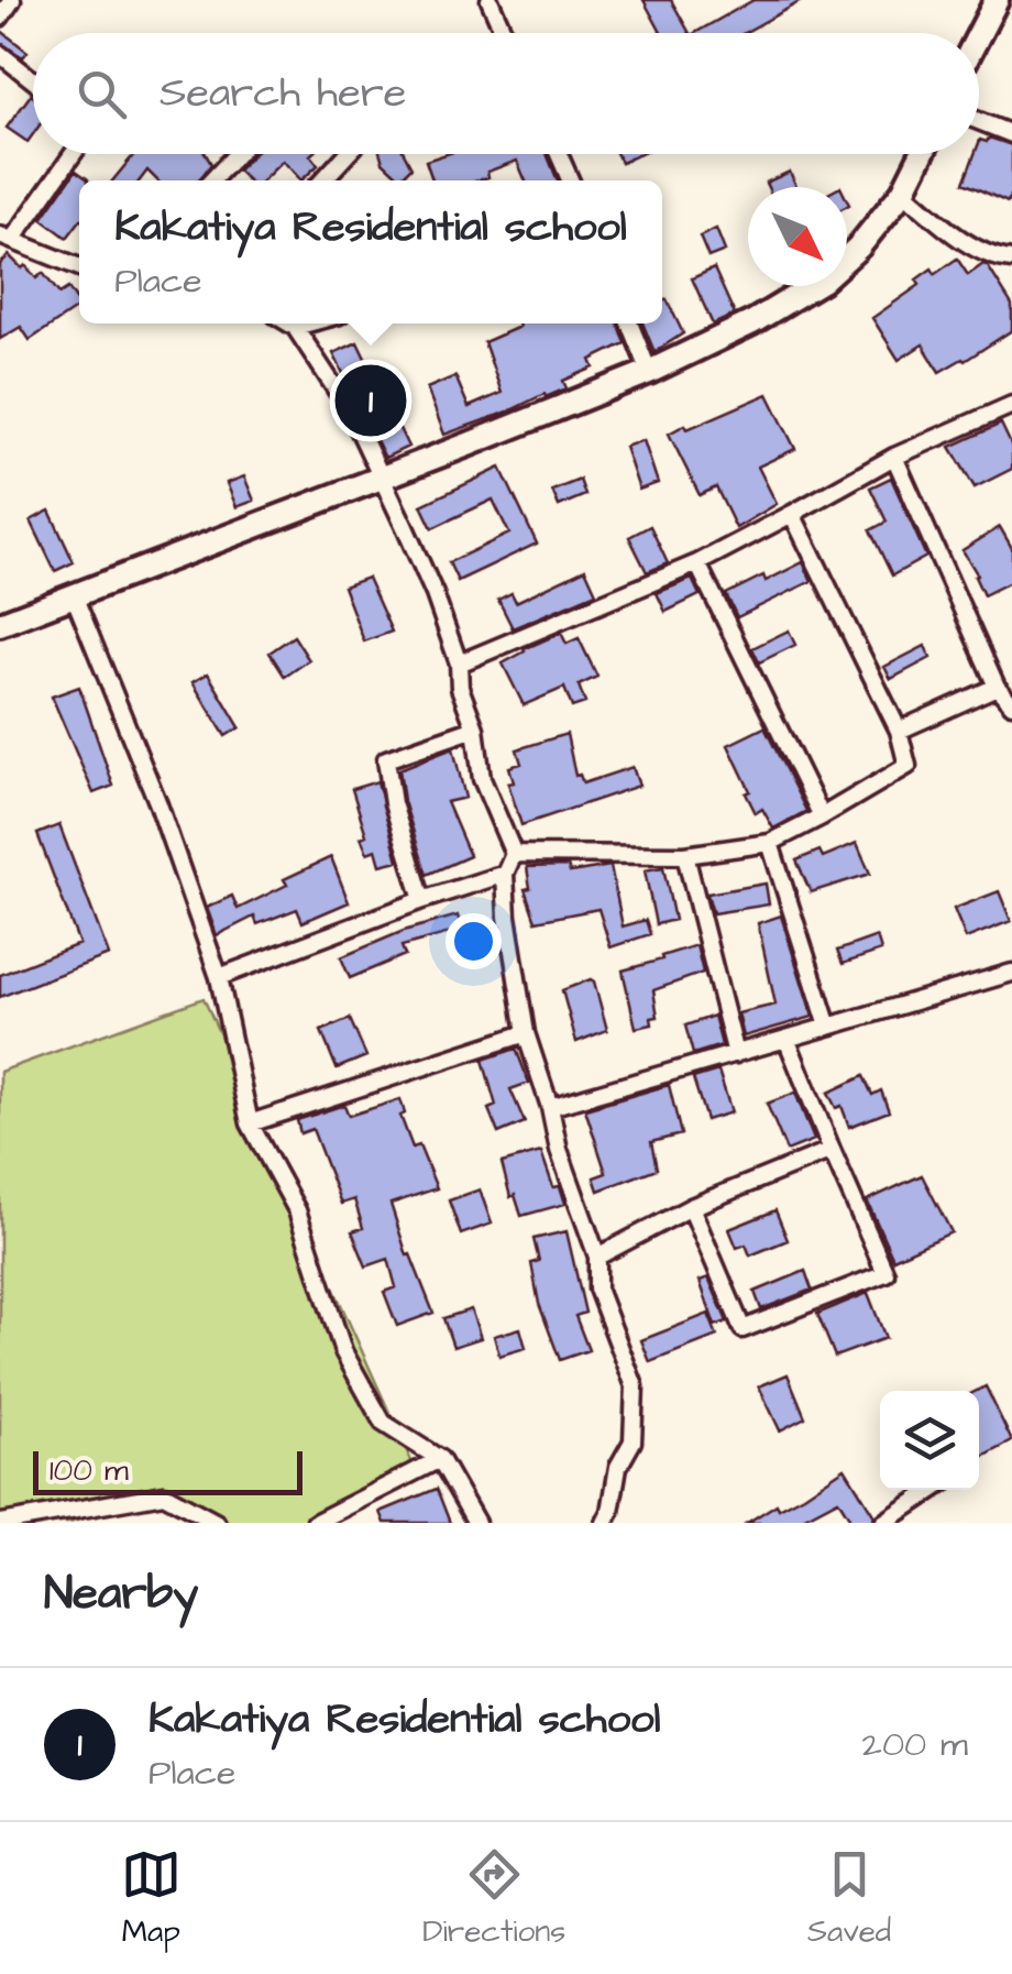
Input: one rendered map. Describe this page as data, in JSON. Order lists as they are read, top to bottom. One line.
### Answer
{"scale_bar":"100 m","north":"bottom right","page":{"search":"Search here","popup":["Kakatiya Residential school","Place"],"pins":"1","scale":"100 m","heading":"Nearby","list":[{"mark":"1","name":"Kakatiya Residential school","note":"Place","value":"200 m"}],"nav":["Map","Directions","Saved"]}}
